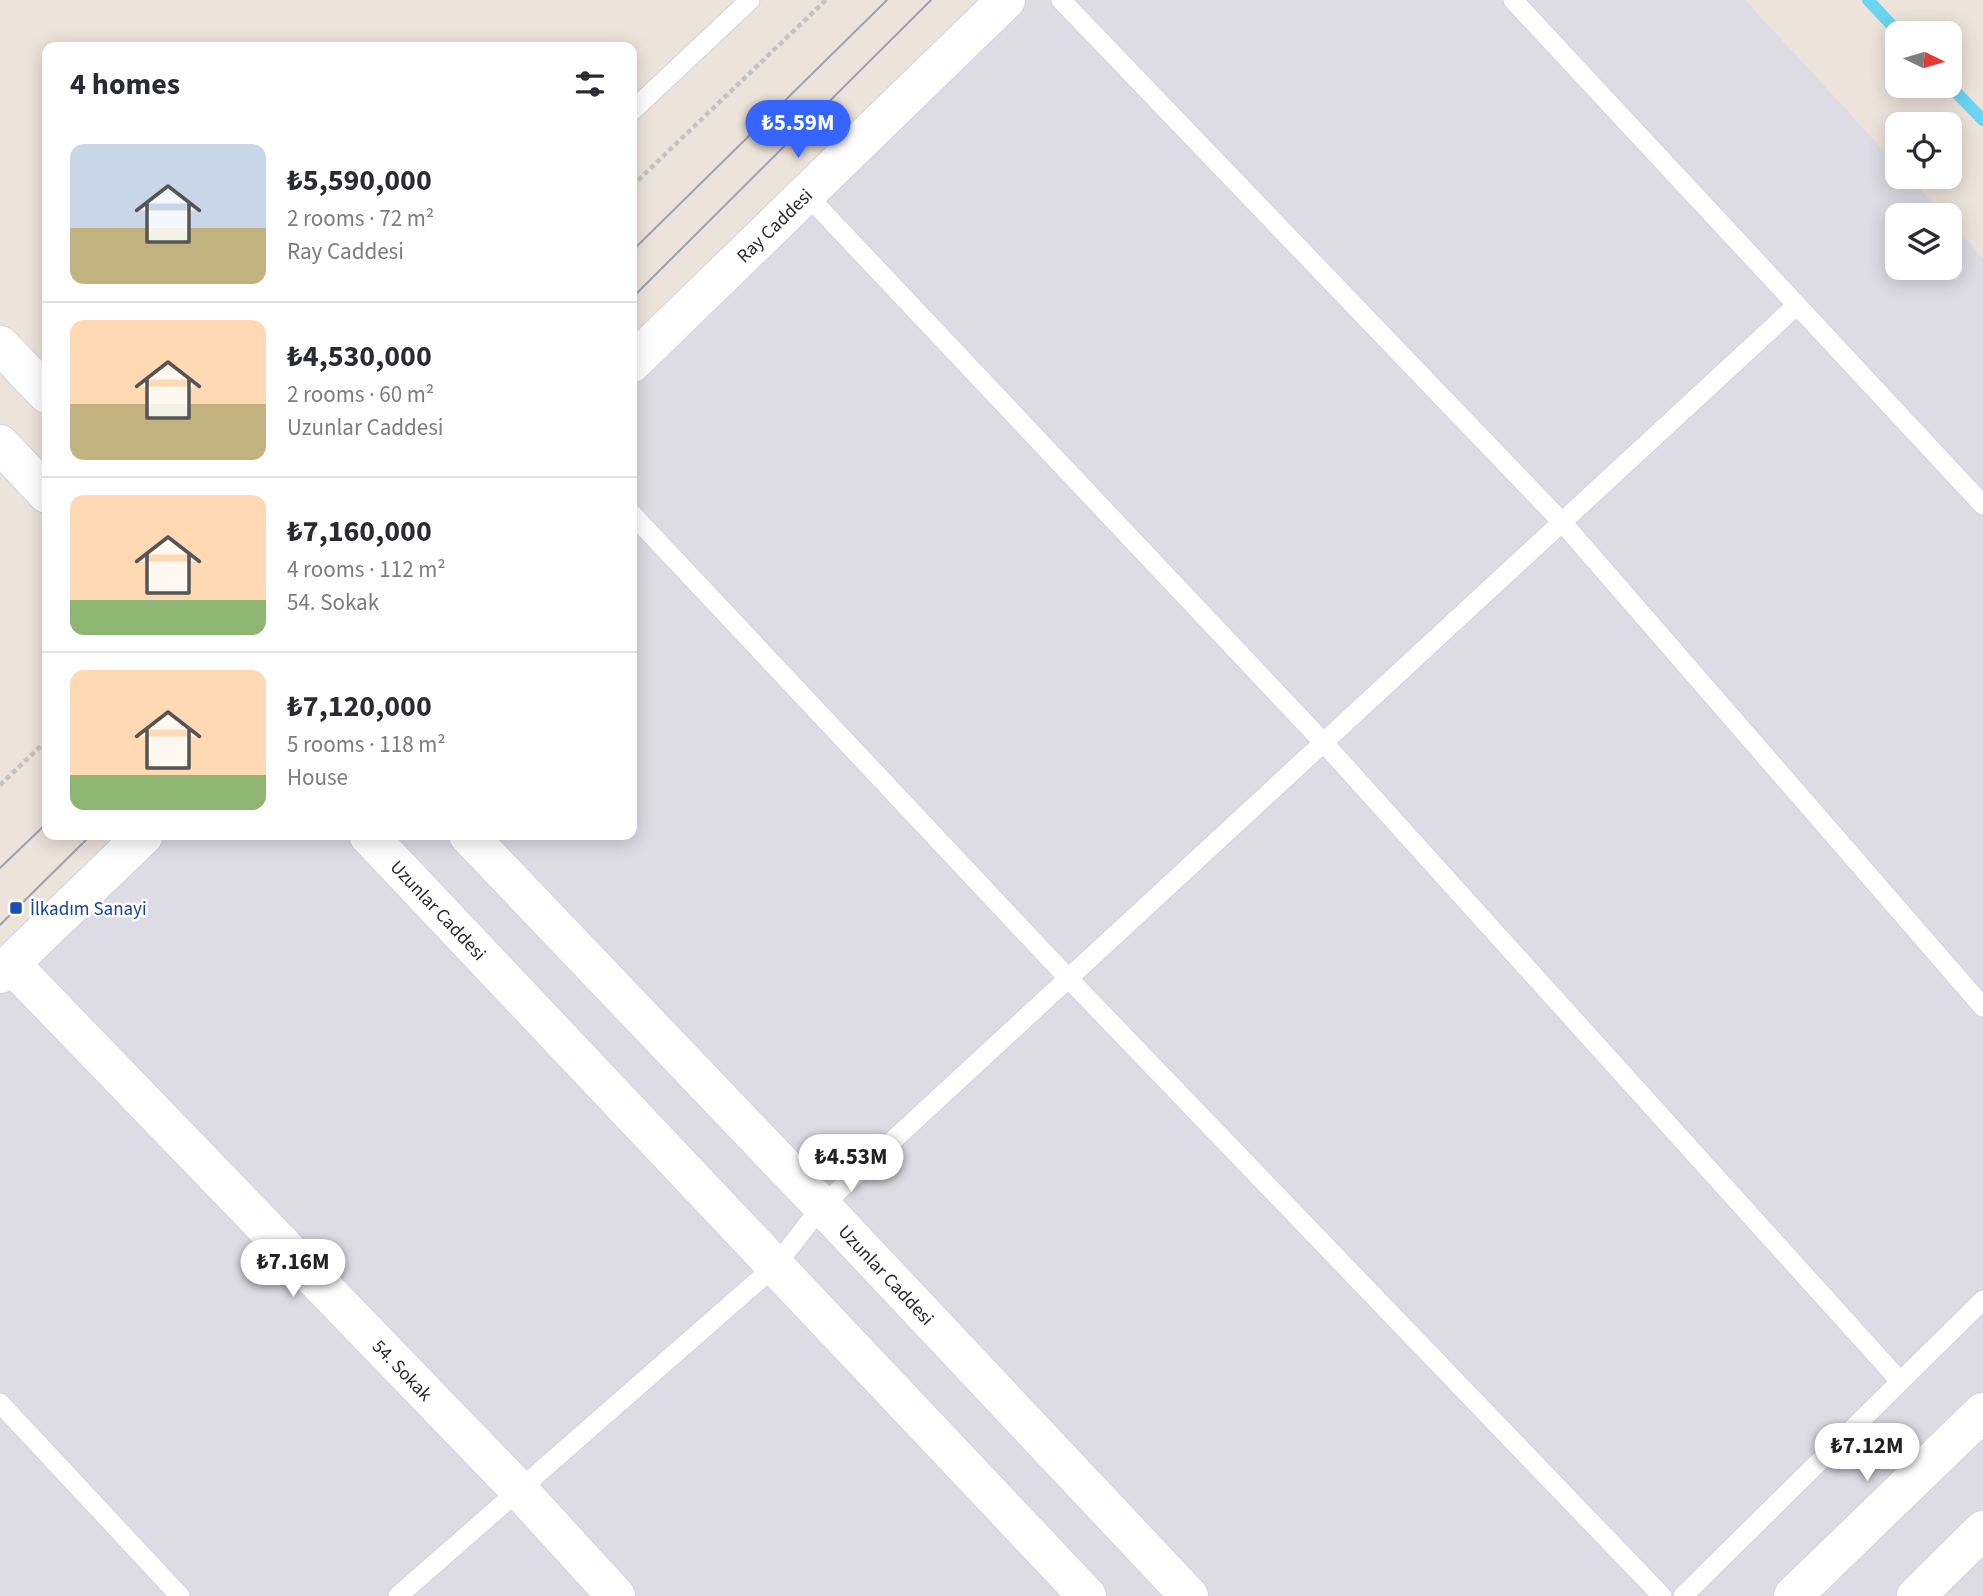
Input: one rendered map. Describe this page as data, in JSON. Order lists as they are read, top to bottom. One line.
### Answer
{"streets":{"street":["Ray Caddesi","Uzunlar Caddesi","54. Sokak"]},"places":{"transit":["İlkadım Sanayi"]},"north":"right","page":{"heading":"4 homes","price":["₺5.59M","₺4.53M","₺7.16M","₺7.12M"],"list":[{"name":"₺5,590,000","note":"2 rooms · 72 m² · Ray Caddesi"},{"name":"₺4,530,000","note":"2 rooms · 60 m² · Uzunlar Caddesi"},{"name":"₺7,160,000","note":"4 rooms · 112 m² · 54. Sokak"},{"name":"₺7,120,000","note":"5 rooms · 118 m² · House"}]}}
